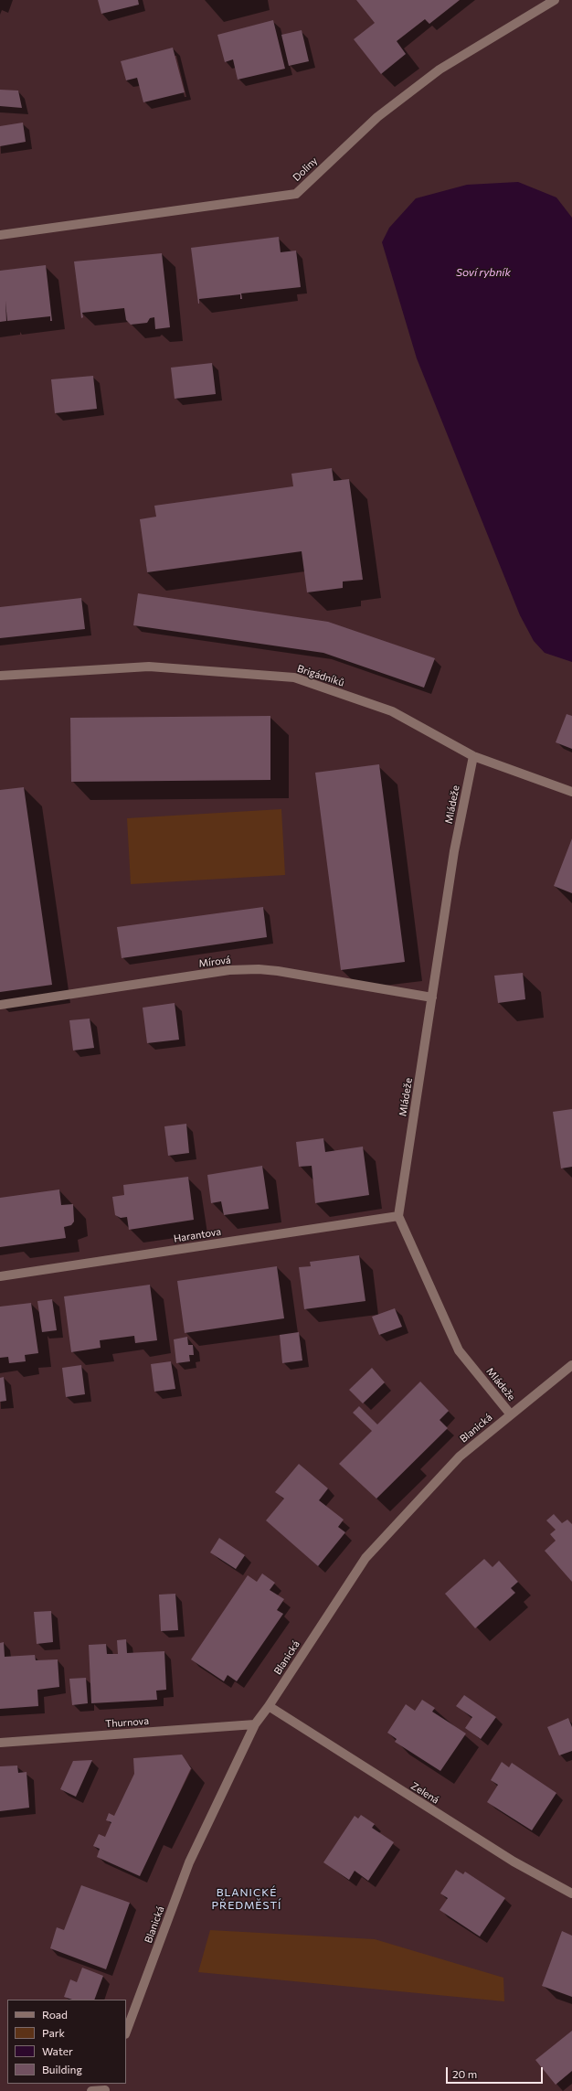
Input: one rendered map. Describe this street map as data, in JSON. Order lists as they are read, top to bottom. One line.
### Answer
{"streets":{"street":["Doliny","Brigádníků","Mládeže","Mírová","Harantova","Blanická","Thurnova","Zelená"]},"crossings":[["Brigádníků","Mládeže"],["Mládeže","Mírová"],["Mládeže","Harantova"],["Mládeže","Blanická"],["Blanická","Thurnova"],["Blanická","Zelená"]],"districts":["BLANICKÉ PŘEDMĚSTÍ"],"water":["Soví rybník"],"legend":["Road","Park","Water","Building"],"scale_bar":"20 m"}
